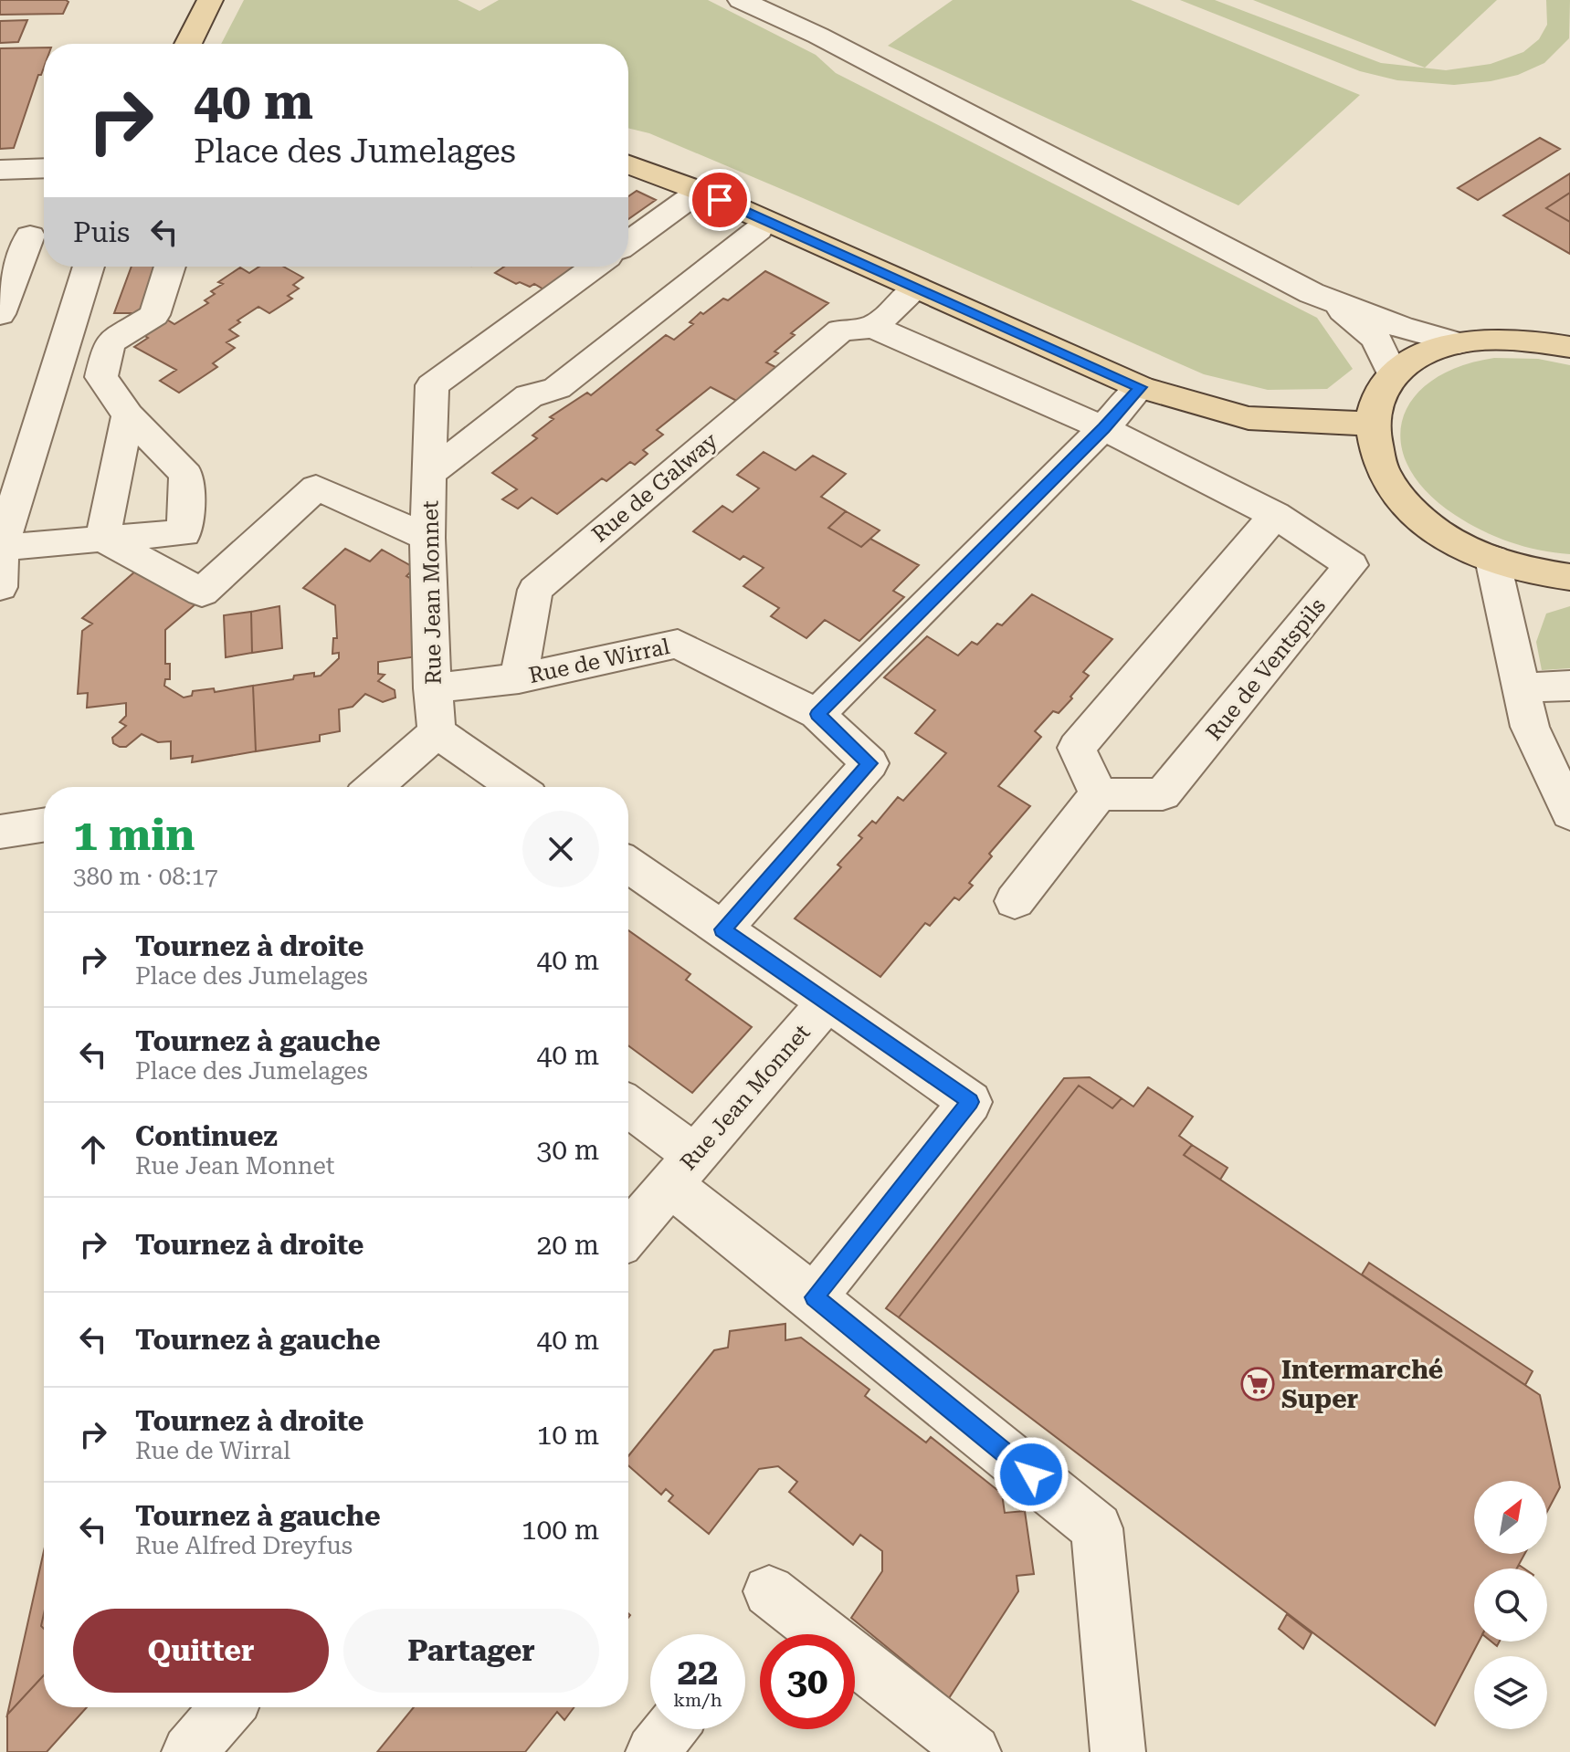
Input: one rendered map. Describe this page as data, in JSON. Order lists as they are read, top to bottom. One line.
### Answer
{"streets":{"street":["Rue de Galway","Rue Jean Monnet","Rue de Wirral","Rue de Ventspils"]},"crossings":[["Rue de Galway","Rue de Wirral"],["Rue de Galway","Rue de Ventspils"],["Rue Jean Monnet","Rue de Wirral"]],"places":{"supermarket":["Intermarché Super"]},"north":"top right","page":{"turn":["40 m","Place des Jumelages"],"then":"Puis","heading":["1 min","380 m · 08:17"],"list":[{"name":"Tournez à droite","note":"Place des Jumelages","value":"40 m"},{"name":"Tournez à gauche","note":"Place des Jumelages","value":"40 m"},{"name":"Continuez","note":"Rue Jean Monnet","value":"30 m"},{"name":"Tournez à droite","value":"20 m"},{"name":"Tournez à gauche","value":"40 m"},{"name":"Tournez à droite","note":"Rue de Wirral","value":"10 m"},{"name":"Tournez à gauche","note":"Rue Alfred Dreyfus","value":"100 m"}],"buttons":["Quitter","Partager"],"speed":"22 km/h","limit":"30"}}
